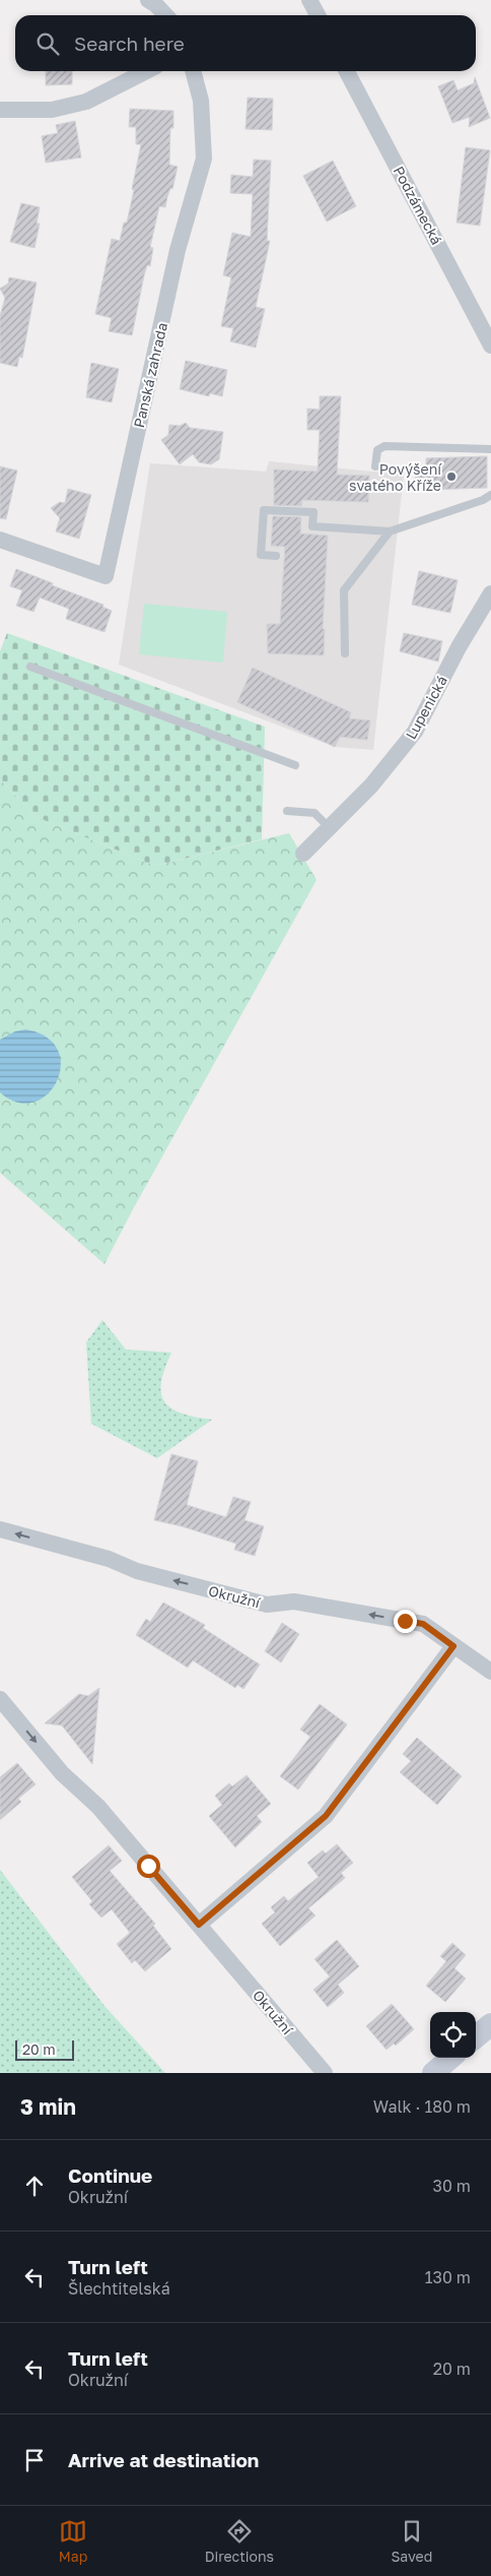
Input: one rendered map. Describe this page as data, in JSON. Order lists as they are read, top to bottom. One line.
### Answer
{"streets":{"street":["Podzámecká","Panská zahrada","Lupenická","Okružní"]},"places":["Povýšení svatého Kříže"],"scale_bar":"20 m","page":{"search":"Search here","scale":"20 m","heading":["3 min","Walk · 180 m"],"list":[["Continue","Okružní","30 m"],["Turn left","Šlechtitelská","130 m"],["Turn left","Okružní","20 m"],"Arrive at destination"],"nav":["Map","Directions","Saved"]}}
